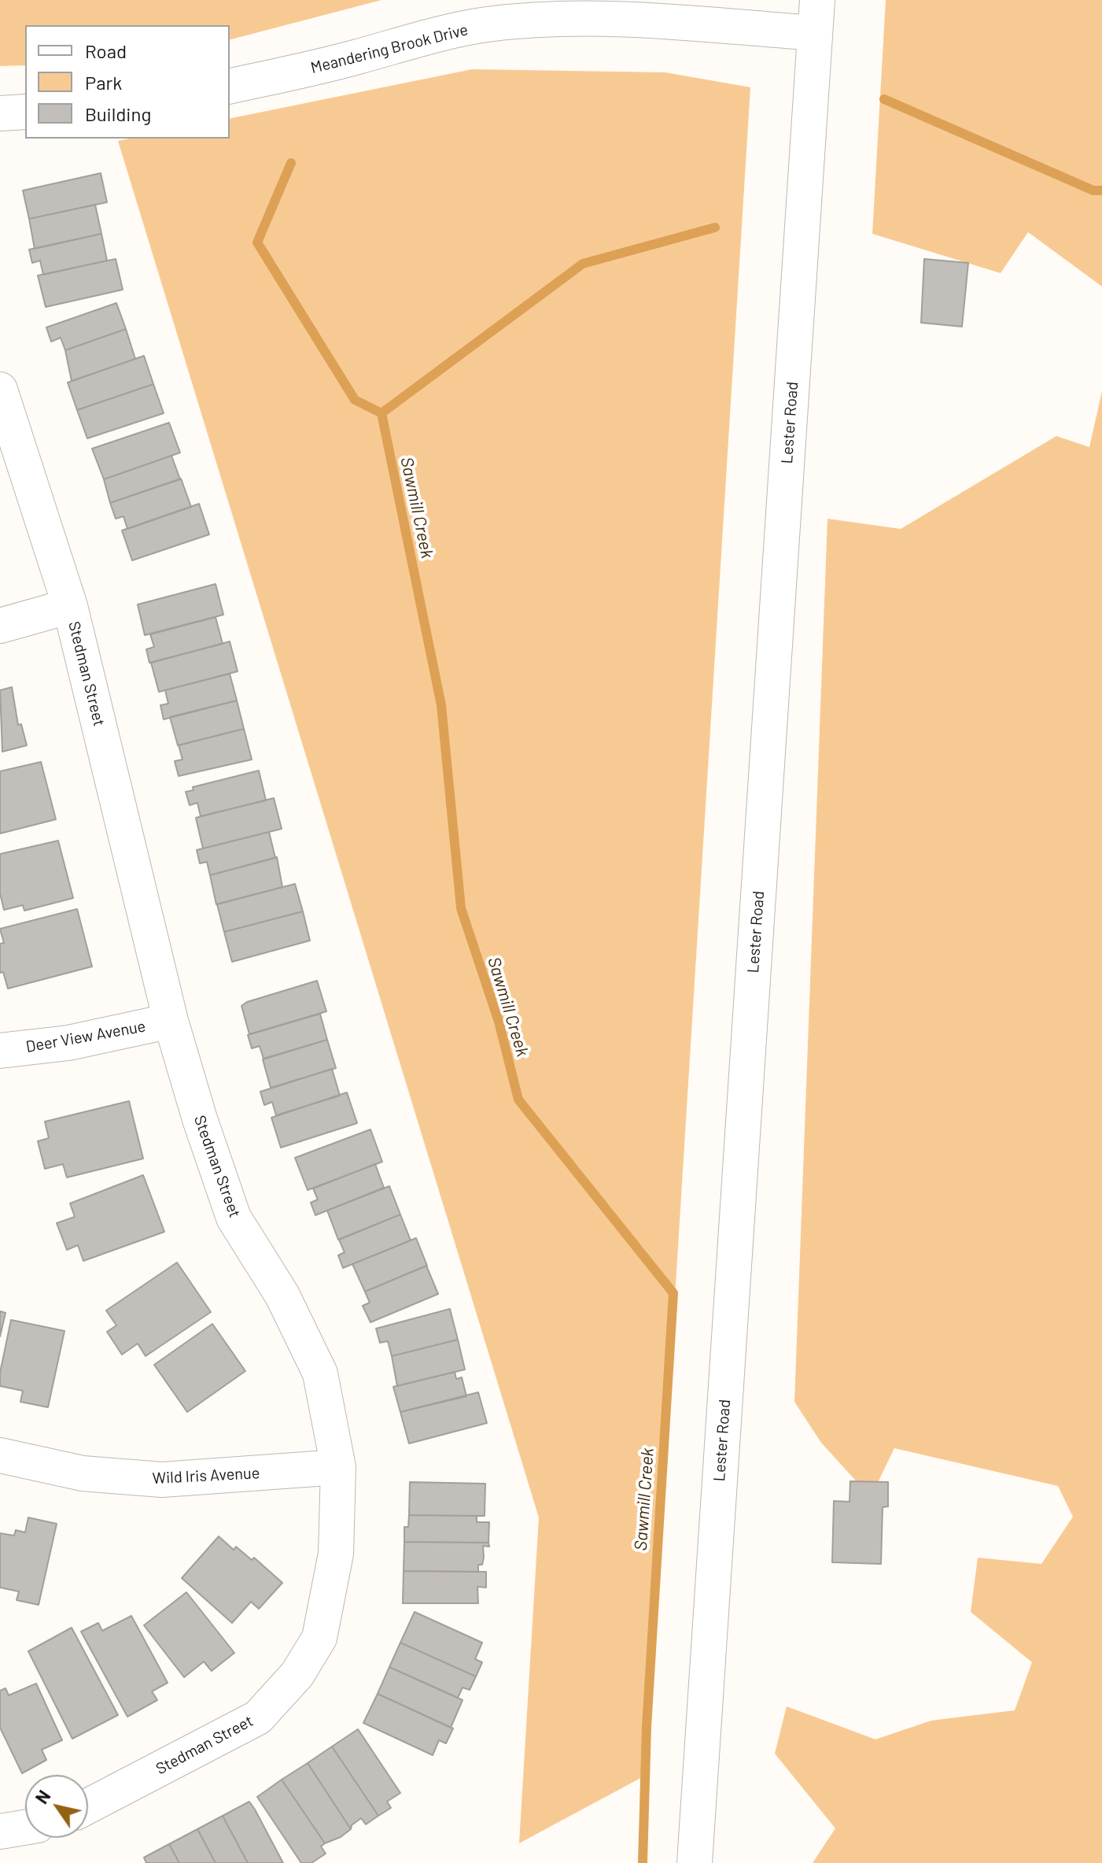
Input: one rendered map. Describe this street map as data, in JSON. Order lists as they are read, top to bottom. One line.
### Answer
{"streets":{"street":["Meandering Brook Drive","Lester Road","Stedman Street","Deer View Avenue","Wild Iris Avenue"]},"crossings":[["Meandering Brook Drive","Lester Road"],["Stedman Street","Deer View Avenue"],["Stedman Street","Wild Iris Avenue"]],"water":["Sawmill Creek"],"legend":["Road","Park","Building"],"north":"top left"}
